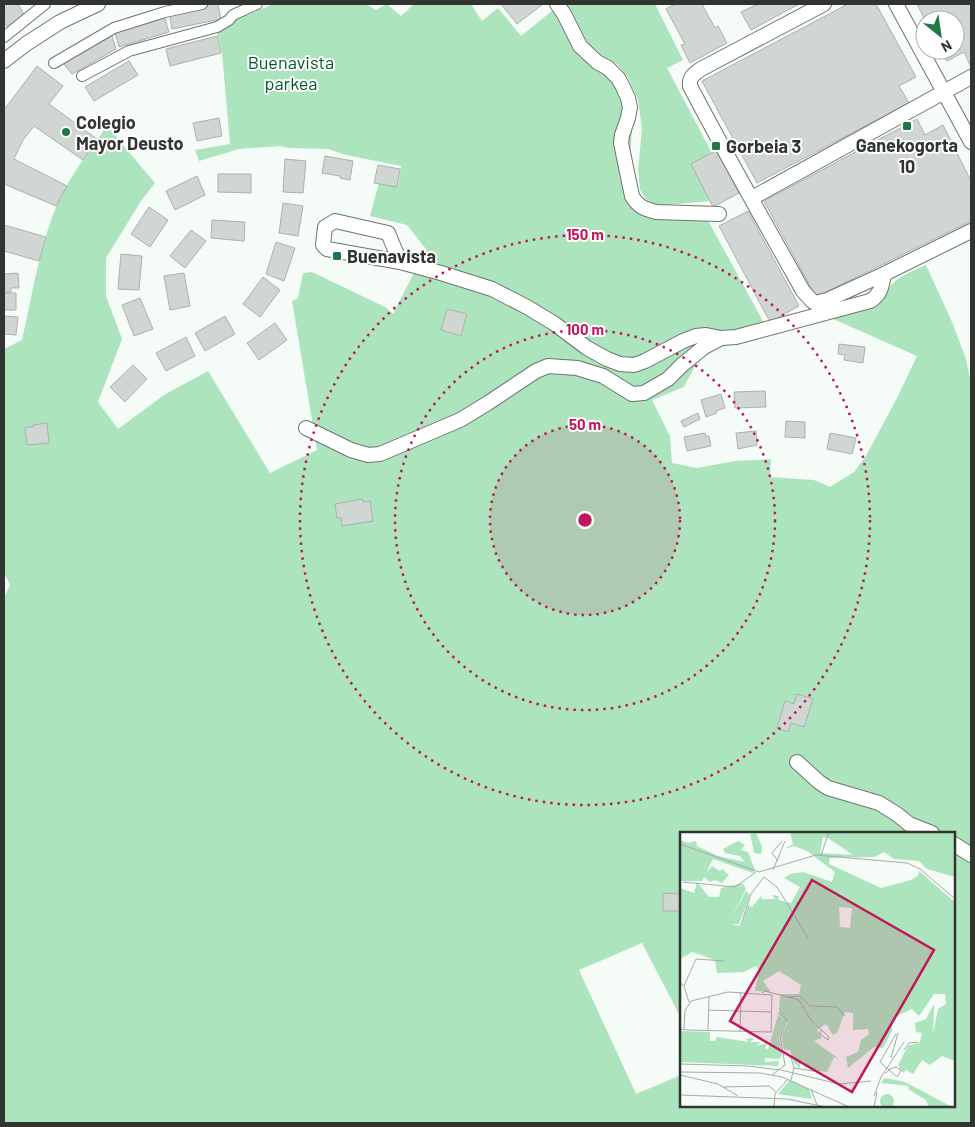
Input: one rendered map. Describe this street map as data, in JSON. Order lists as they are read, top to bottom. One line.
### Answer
{"parks":["Buenavista parkea"],"places":{"transit":["Ganekogorta 10","Gorbeia 3","Buenavista"],"other":["Colegio Mayor Deusto"]},"north":"bottom right","rings":["150 m","100 m","50 m"]}
